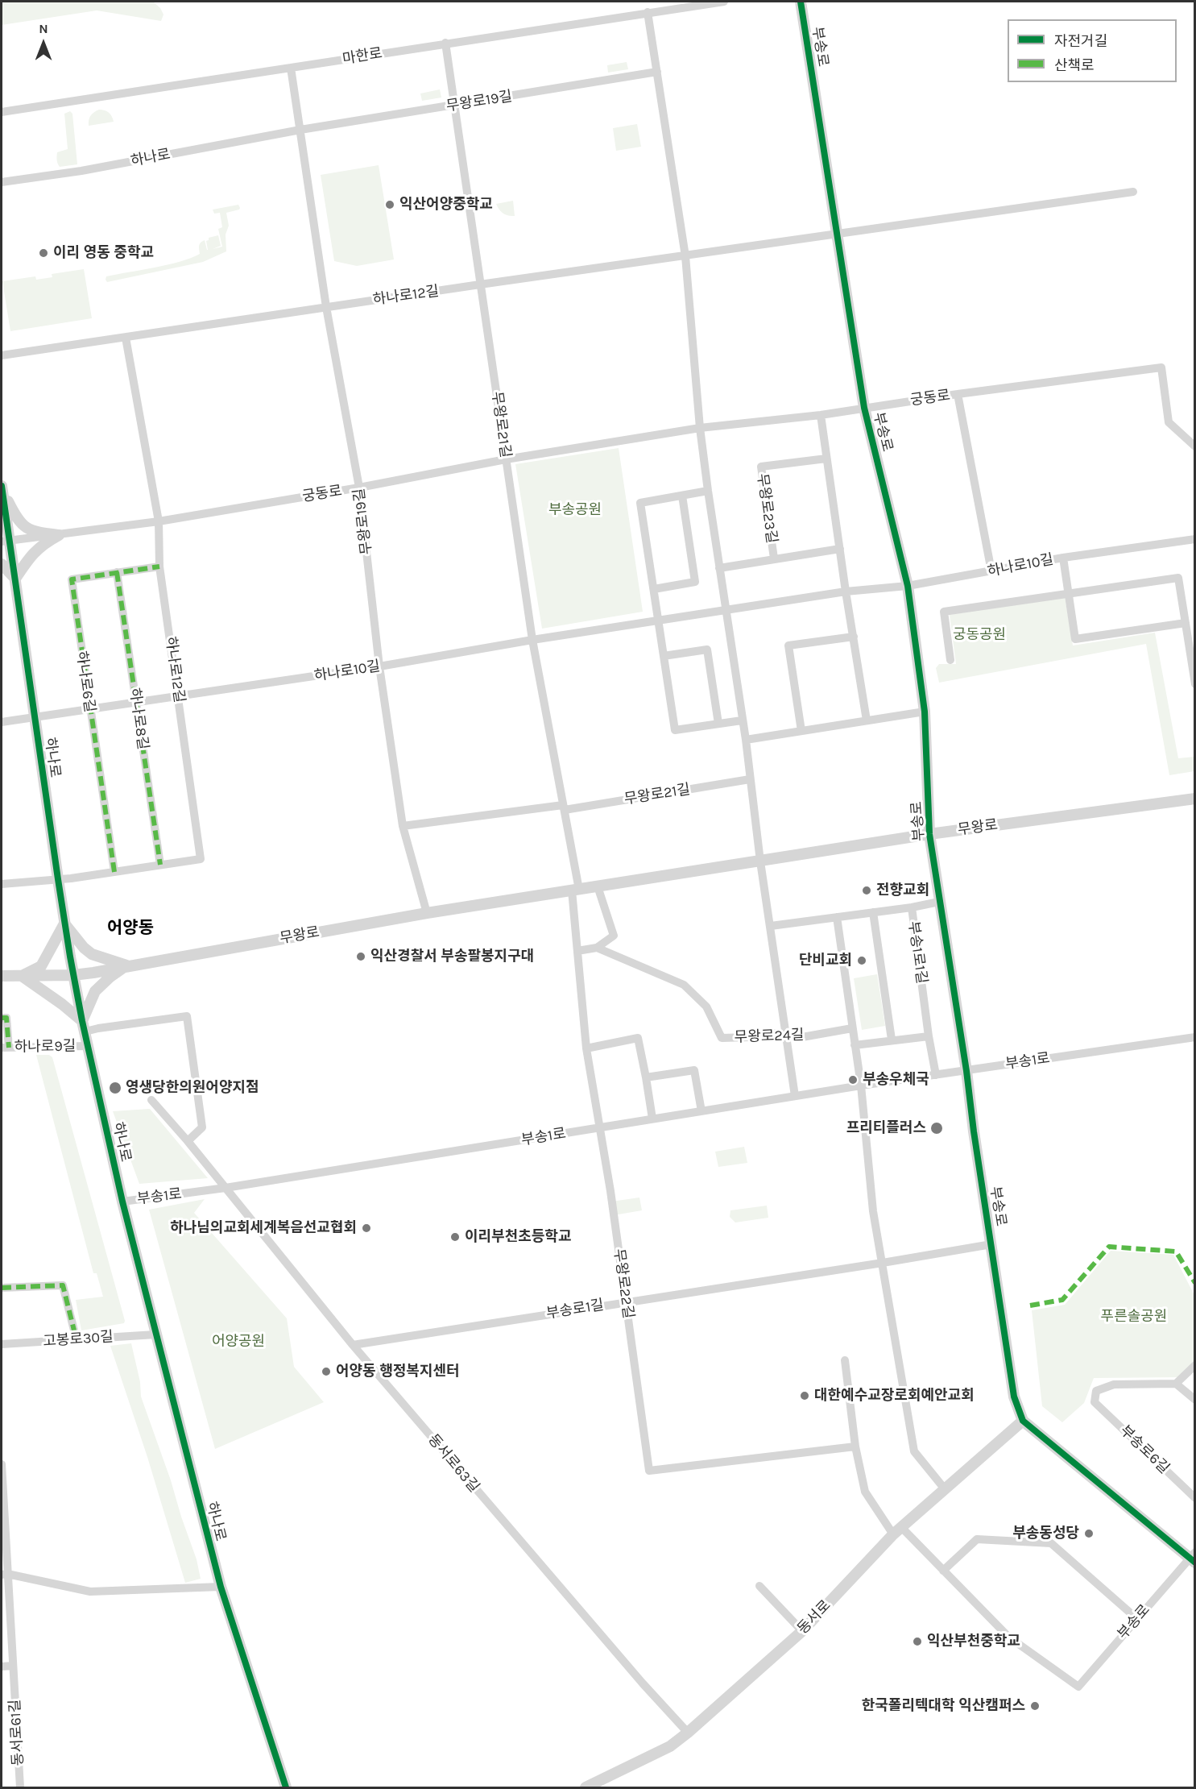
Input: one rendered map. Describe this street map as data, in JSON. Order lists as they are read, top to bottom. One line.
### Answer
{"streets":{"street":["부송로","마한로","무왕로19길","하나로","하나로12길","궁동로","무왕로21길","무왕로23길","하나로10길","하나로6길","하나로8길","무왕로","부송1로1길","무왕로24길","하나로9길","부송1로","무왕로22길","부송로1길","고봉로30길","부송로6길","동서로63길","동서로","동서로61길"]},"crossings":[["부송로","하나로12길"],["부송로","궁동로"],["부송로","하나로10길"],["부송로","무왕로"],["부송로","부송1로"],["부송로","부송로1길"],["부송로","동서로"],["마한로","무왕로19길"],["마한로","무왕로21길"],["무왕로19길","하나로"],["무왕로19길","하나로12길"],["무왕로19길","궁동로"],["무왕로19길","무왕로21길"],["무왕로19길","하나로10길"],["무왕로19길","무왕로"],["하나로","하나로12길"],["하나로","궁동로"],["하나로","하나로10길"],["하나로","무왕로"],["하나로","하나로9길"],["하나로","부송1로"],["하나로","고봉로30길"],["하나로12길","궁동로"],["하나로12길","무왕로21길"],["하나로12길","하나로10길"],["하나로12길","하나로6길"],["하나로12길","하나로8길"],["궁동로","무왕로21길"],["무왕로21길","하나로10길"],["무왕로21길","무왕로"],["무왕로21길","무왕로22길"],["하나로10길","하나로6길"],["하나로10길","하나로8길"],["하나로6길","하나로8길"],["무왕로","무왕로22길"],["부송1로1길","부송1로"],["부송1로","무왕로22길"],["부송1로","동서로63길"],["무왕로22길","부송로1길"],["부송로1길","동서로63길"],["동서로63길","동서로"]],"districts":["어양동"],"parks":["부송공원","궁동공원","푸른솔공원","어양공원"],"places":["익산어양중학교","이리 영동 중학교","전향교회","익산경찰서 부송팔봉지구대","단비교회","부송우체국","영생당한의원어양지점","프리티플러스","하나님의교회세계복음선교협회","이리부천초등학교","어양동 행정복지센터","대한예수교장로회예안교회","부송동성당","익산부천중학교","한국폴리텍대학 익산캠퍼스"],"legend":["자전거길","산책로"],"north":"top"}
